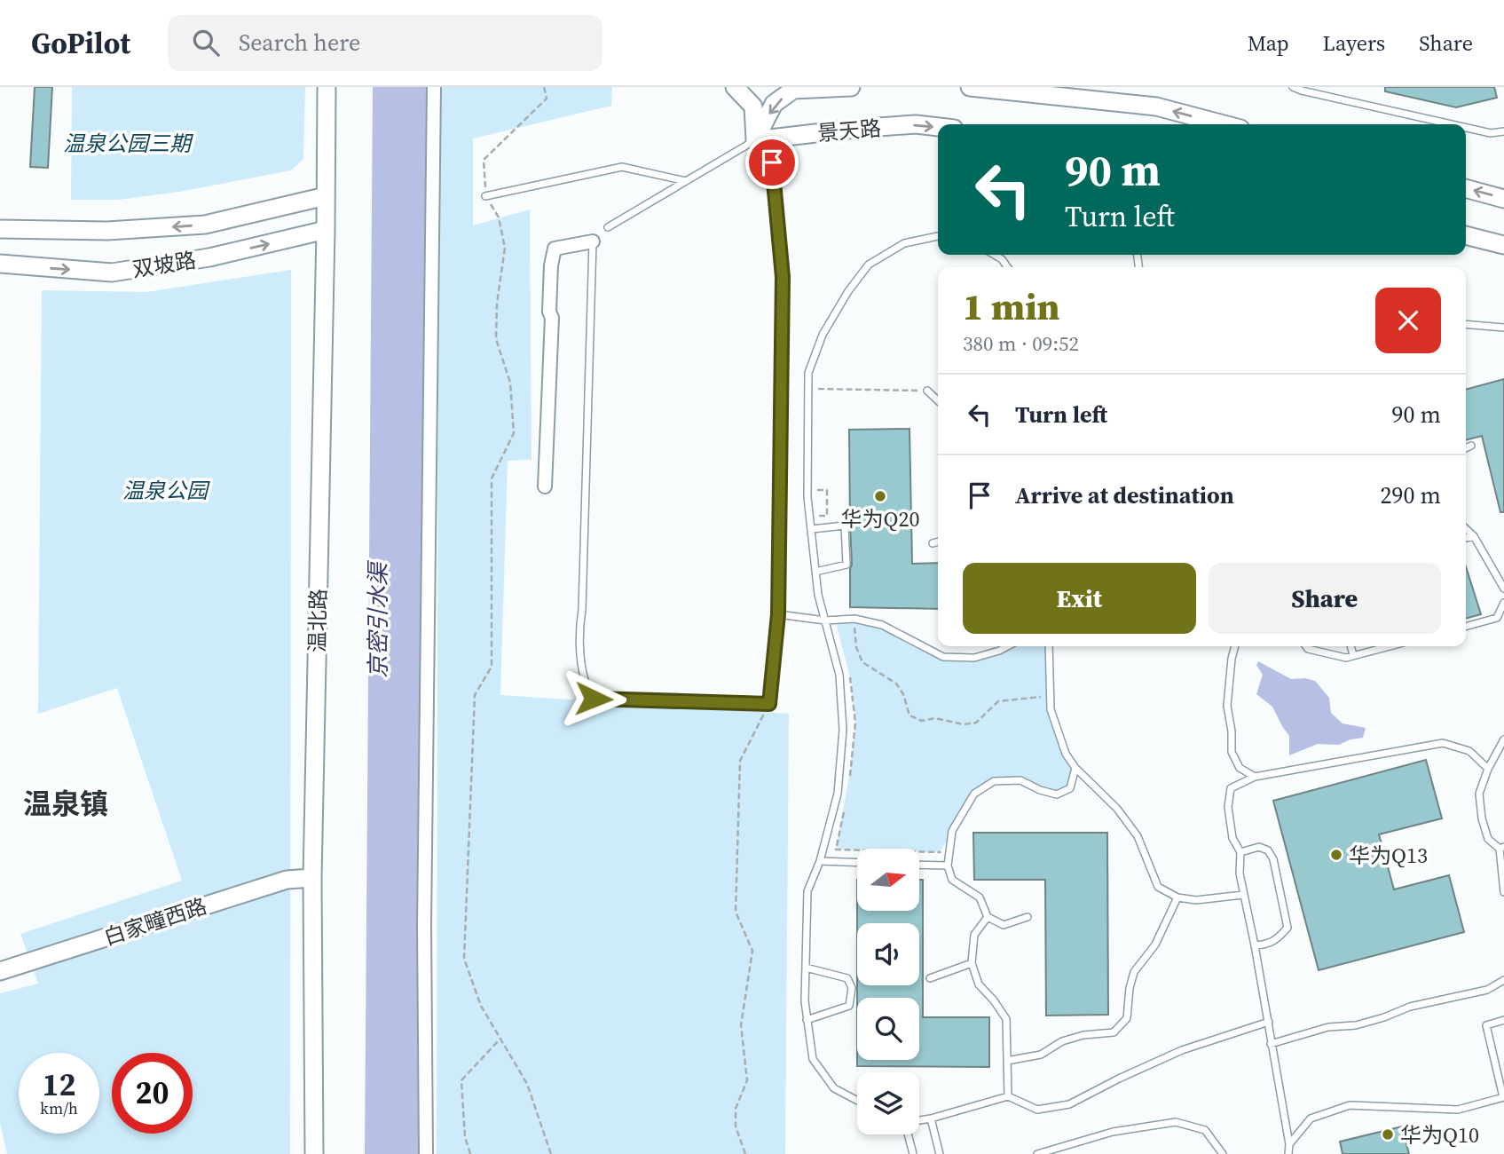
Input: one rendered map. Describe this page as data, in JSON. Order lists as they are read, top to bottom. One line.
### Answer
{"streets":{"main road":["景天路","双坡路","温北路","白家疃西路"]},"crossings":[["双坡路","温北路"],["温北路","白家疃西路"]],"districts":["温泉镇"],"water":["京密引水渠"],"parks":["温泉公园三期","温泉公园"],"places":["华为Q20","华为Q13","华为Q10"],"north":"right","page":{"header":"GoPilot","search":"Search here","nav":["Map","Layers","Share"],"turn":["90 m","Turn left"],"heading":["1 min","380 m · 09:52"],"list":[{"name":"Turn left","value":"90 m"},{"name":"Arrive at destination","value":"290 m"}],"buttons":["Exit","Share"],"speed":"12 km/h","limit":"20"}}
